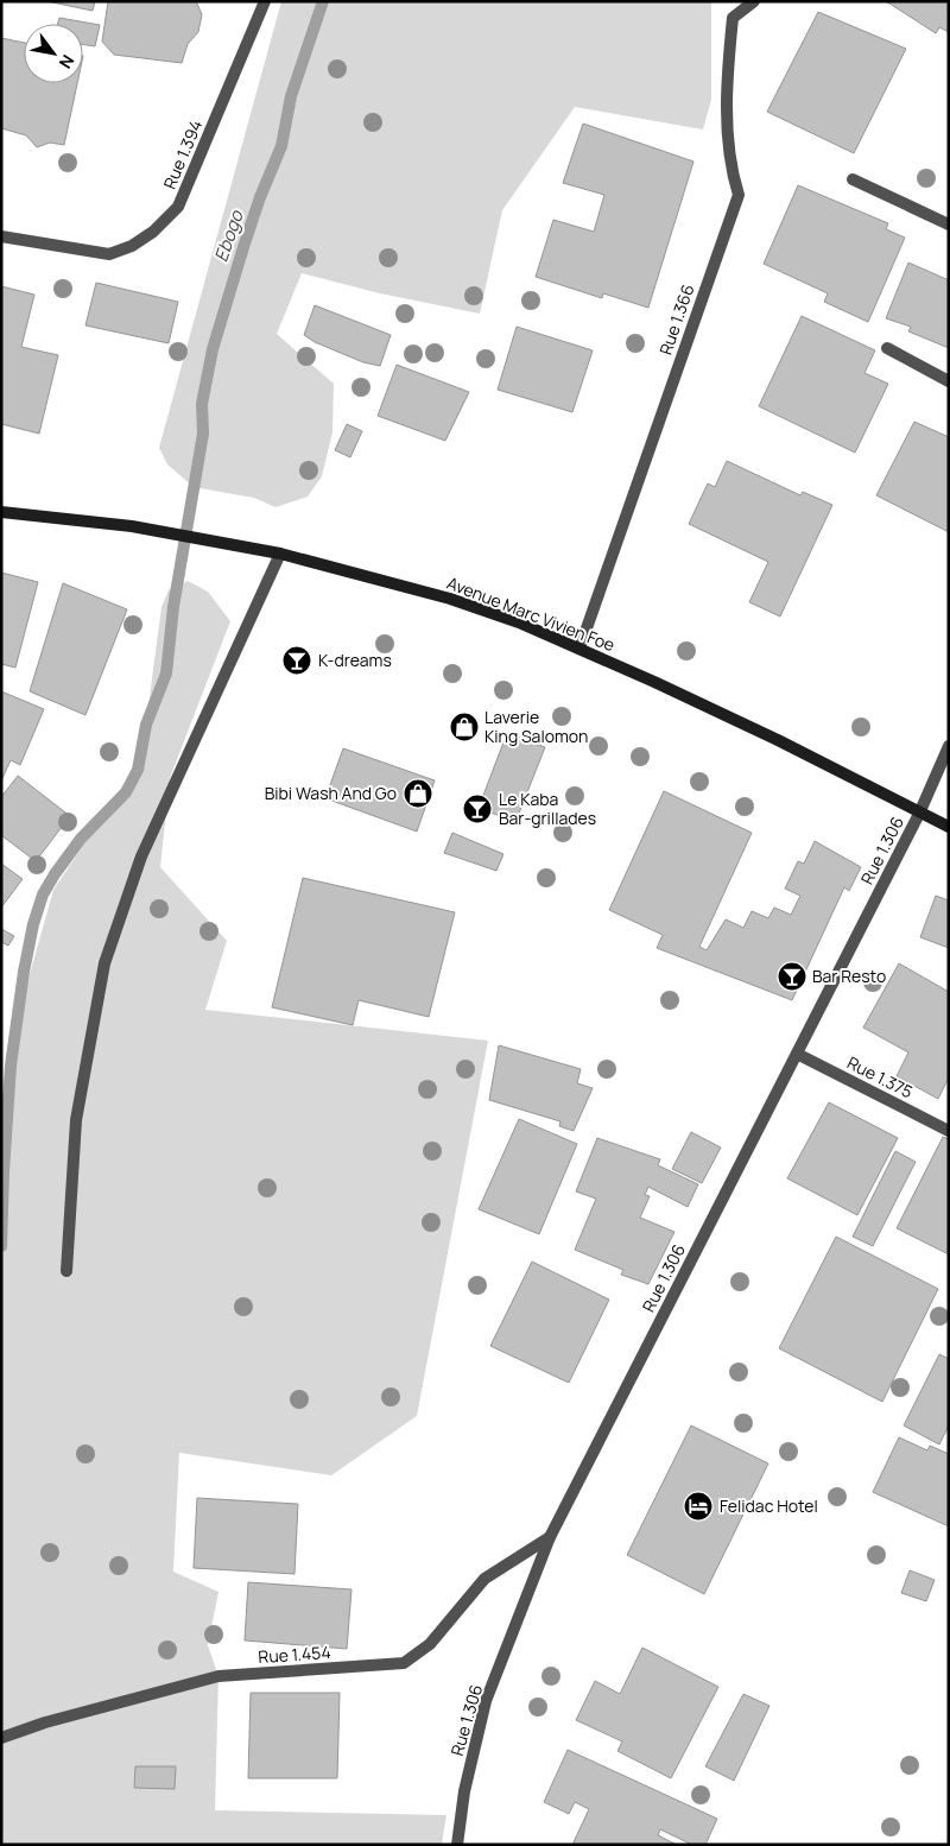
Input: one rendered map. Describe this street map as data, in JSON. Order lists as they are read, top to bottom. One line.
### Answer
{"streets":{"main road":["Avenue Marc Vivien Foe"],"street":["Rue 1.394","Rue 1.366","Rue 1.306","Rue 1.375","Rue 1.454"]},"crossings":[["Rue 1.366","Avenue Marc Vivien Foe"],["Avenue Marc Vivien Foe","Rue 1.306"],["Rue 1.306","Rue 1.375"],["Rue 1.306","Rue 1.454"]],"water":["Ebogo"],"places":{"bar":["K-dreams","Le Kaba Bar-grillades","Bar Resto"],"shop":["Laverie King Salomon","Bibi Wash And Go"],"hotel":["Felidac Hotel"]},"north":"bottom right"}
